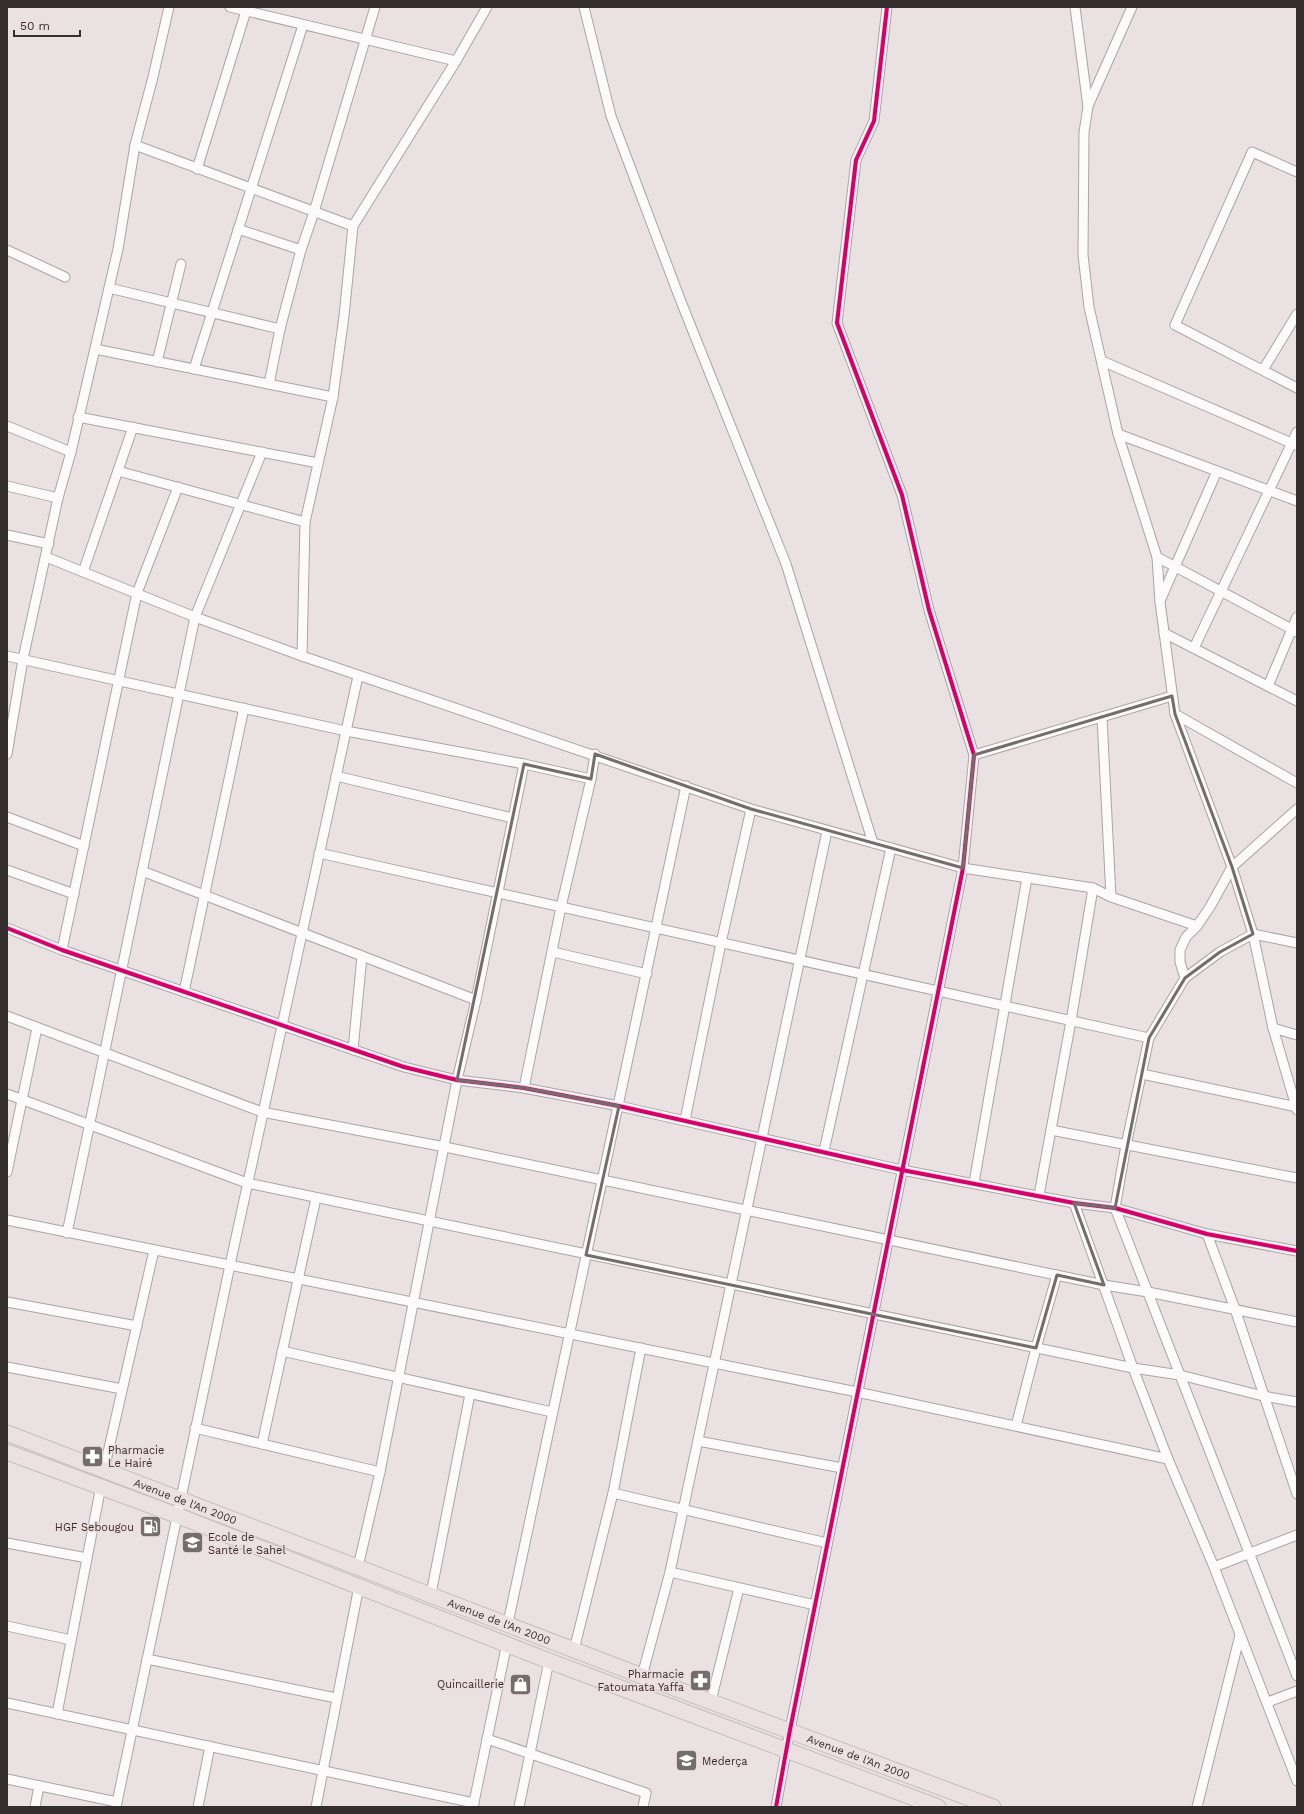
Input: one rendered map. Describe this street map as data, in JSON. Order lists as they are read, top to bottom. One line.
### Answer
{"streets":{"main road":["Avenue de l'An 2000"]},"places":{"pharmacy":["Pharmacie Le Hairé","Pharmacie Fatoumata Yaffa"],"fuel station":["HGF Sebougou"],"school or university":["Ecole de Santé le Sahel","Mederça"],"shop":["Quincaillerie"]},"scale_bar":"50 m"}
